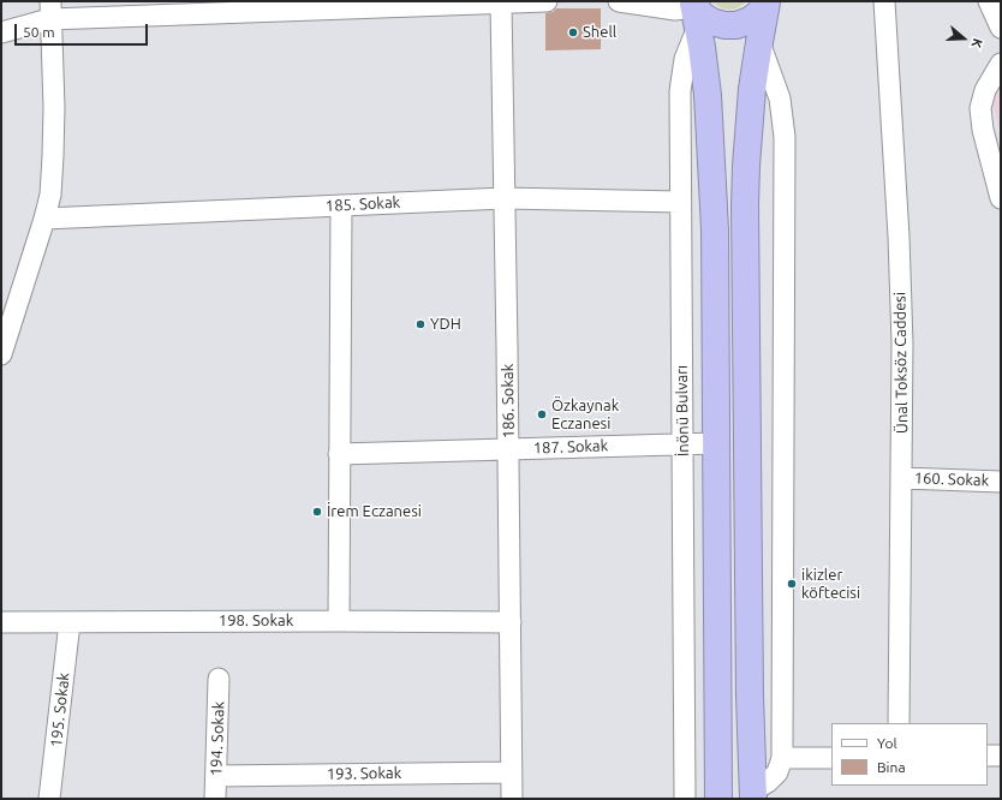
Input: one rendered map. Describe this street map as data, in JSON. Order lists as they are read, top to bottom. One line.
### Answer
{"streets":{"street":["185. Sokak","Ünal Toksöz Caddesi","186. Sokak","İnönü Bulvarı","187. Sokak","160. Sokak","198. Sokak","195. Sokak","194. Sokak","193. Sokak"]},"crossings":[["185. Sokak","186. Sokak"],["185. Sokak","İnönü Bulvarı"],["Ünal Toksöz Caddesi","160. Sokak"],["186. Sokak","187. Sokak"],["186. Sokak","198. Sokak"],["186. Sokak","193. Sokak"],["İnönü Bulvarı","187. Sokak"],["198. Sokak","195. Sokak"],["194. Sokak","193. Sokak"]],"places":["Shell","YDH","Özkaynak Eczanesi","İrem Eczanesi","ikizler köftecisi"],"legend":["Yol","Bina"],"scale_bar":"50 m","north":"right"}
